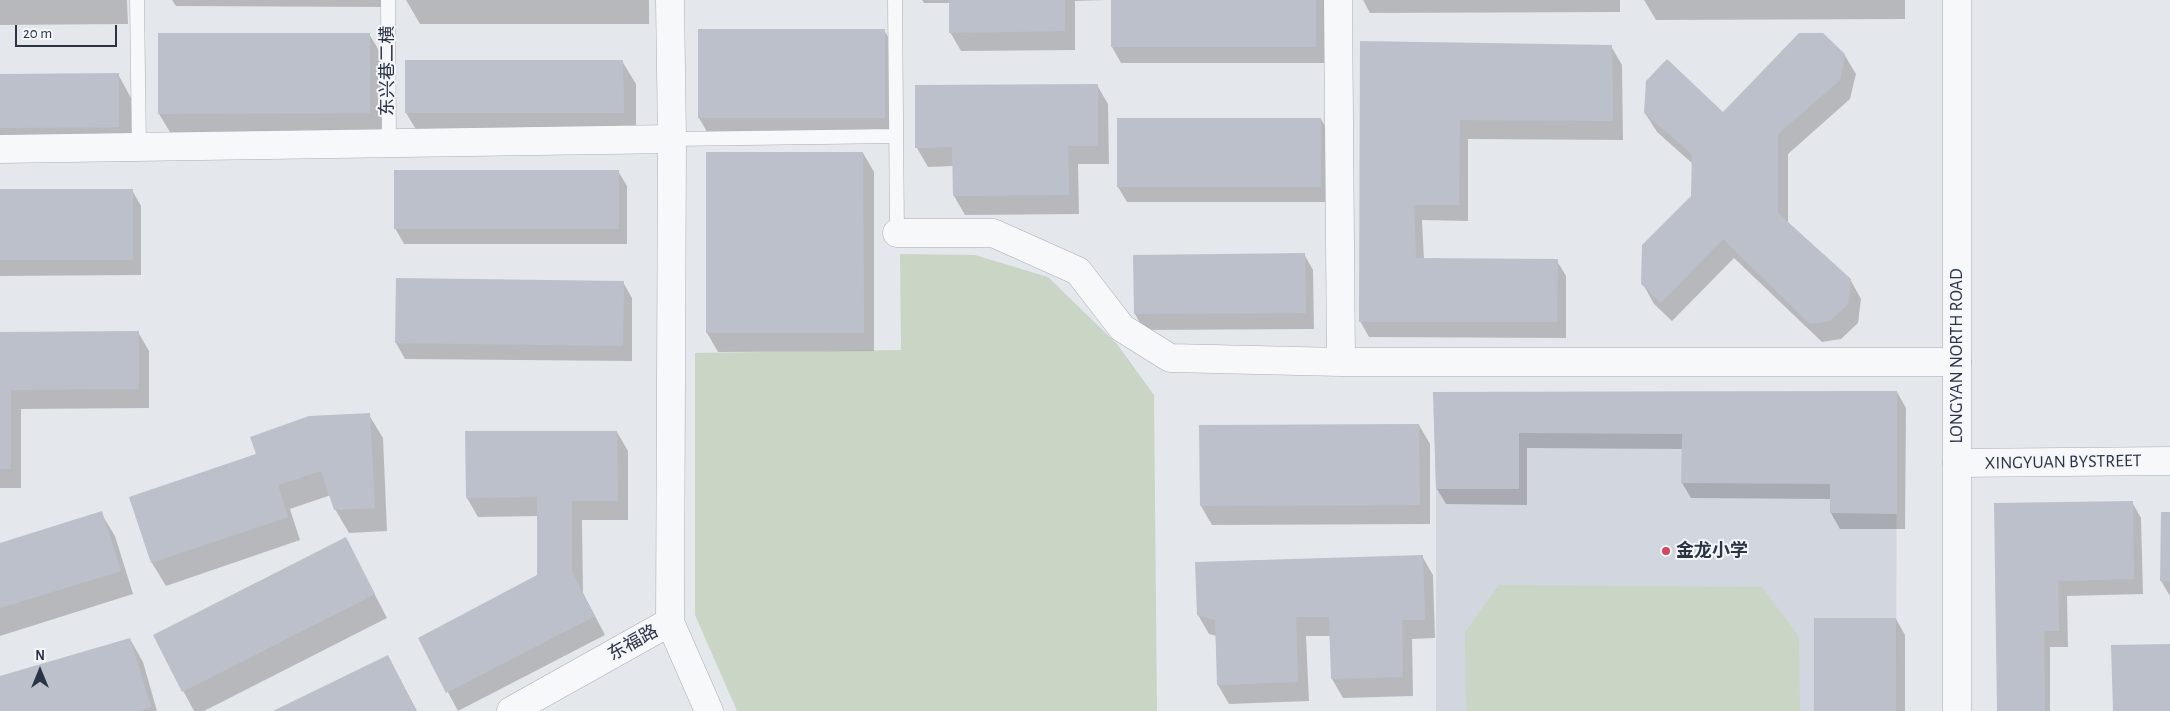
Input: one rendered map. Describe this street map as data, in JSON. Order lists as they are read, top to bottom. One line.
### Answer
{"streets":{"street":["LONGYAN NORTH ROAD","XINGYUAN BYSTREET","东福路"],"lane":["东兴巷二横"]},"crossings":[["LONGYAN NORTH ROAD","XINGYUAN BYSTREET"]],"places":["金龙小学"],"scale_bar":"20 m","north":"top"}
